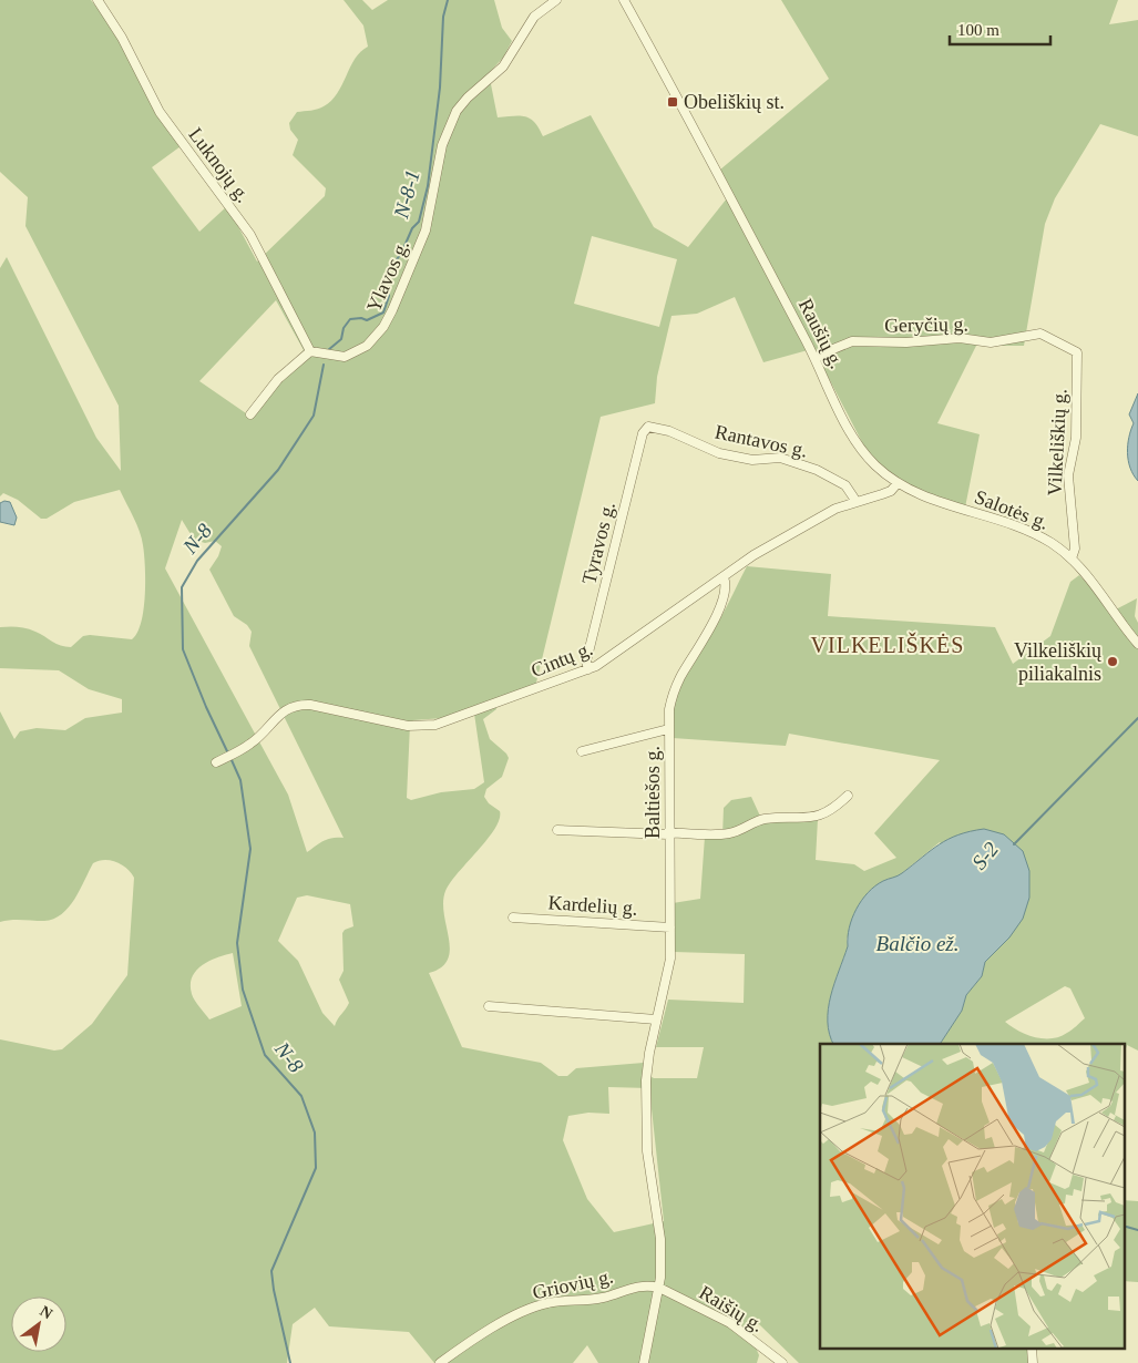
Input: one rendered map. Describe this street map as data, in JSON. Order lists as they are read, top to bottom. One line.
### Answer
{"streets":{"street":["Luknojų g.","Ylavos g.","Geryčių g.","Raušių g.","Rantavos g.","Vilkeliškių g.","Salotės g.","Tyravos g.","Cintų g.","Baltiešos g.","Kardelių g.","Griovių g.","Raišių g."]},"crossings":[["Luknojų g.","Ylavos g."],["Geryčių g.","Raušių g."],["Geryčių g.","Vilkeliškių g."],["Raušių g.","Salotės g."],["Raušių g.","Cintų g."],["Rantavos g.","Tyravos g."],["Rantavos g.","Cintų g."],["Vilkeliškių g.","Salotės g."],["Salotės g.","Cintų g."],["Tyravos g.","Cintų g."],["Cintų g.","Baltiešos g."],["Baltiešos g.","Kardelių g."],["Baltiešos g.","Griovių g."],["Baltiešos g.","Raišių g."],["Griovių g.","Raišių g."]],"districts":["VILKELIŠKĖS"],"water":["N-8-1","N-8","S-2","Balčio ež."],"places":{"transit":["Obeliškių st."],"other":["Vilkeliškių piliakalnis"]},"scale_bar":"100 m","north":"top right"}
